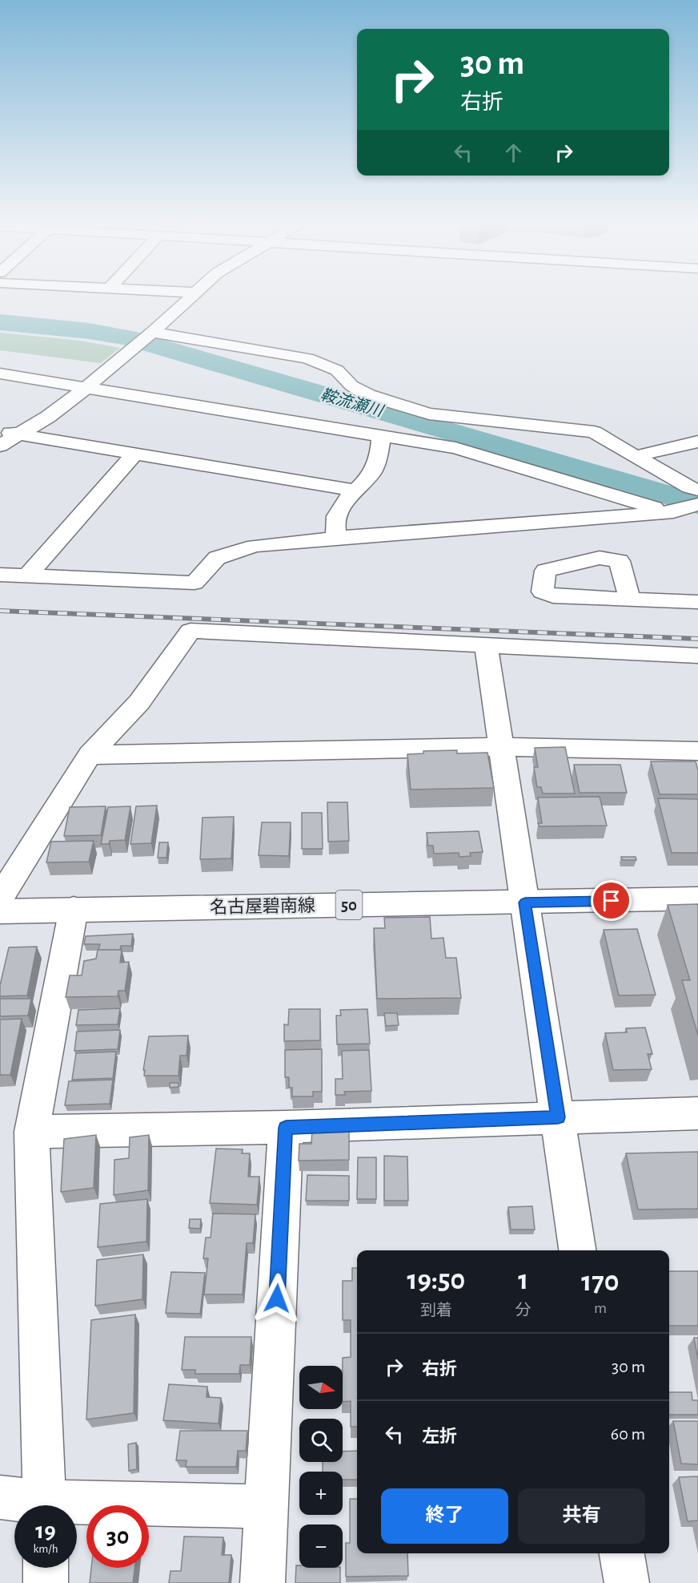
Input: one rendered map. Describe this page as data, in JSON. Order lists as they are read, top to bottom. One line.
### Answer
{"streets":{"street":["50","名古屋碧南線"]},"water":["鞍流瀬川"],"north":"right","page":{"turn":["30 m","右折"],"eta":["19:50","到着","1","分","170","m"],"list":[{"name":"右折","value":"30 m"},{"name":"左折","value":"60 m"}],"map_buttons":["+","−"],"buttons":["終了","共有"],"speed":"19 km/h","limit":"30"}}
